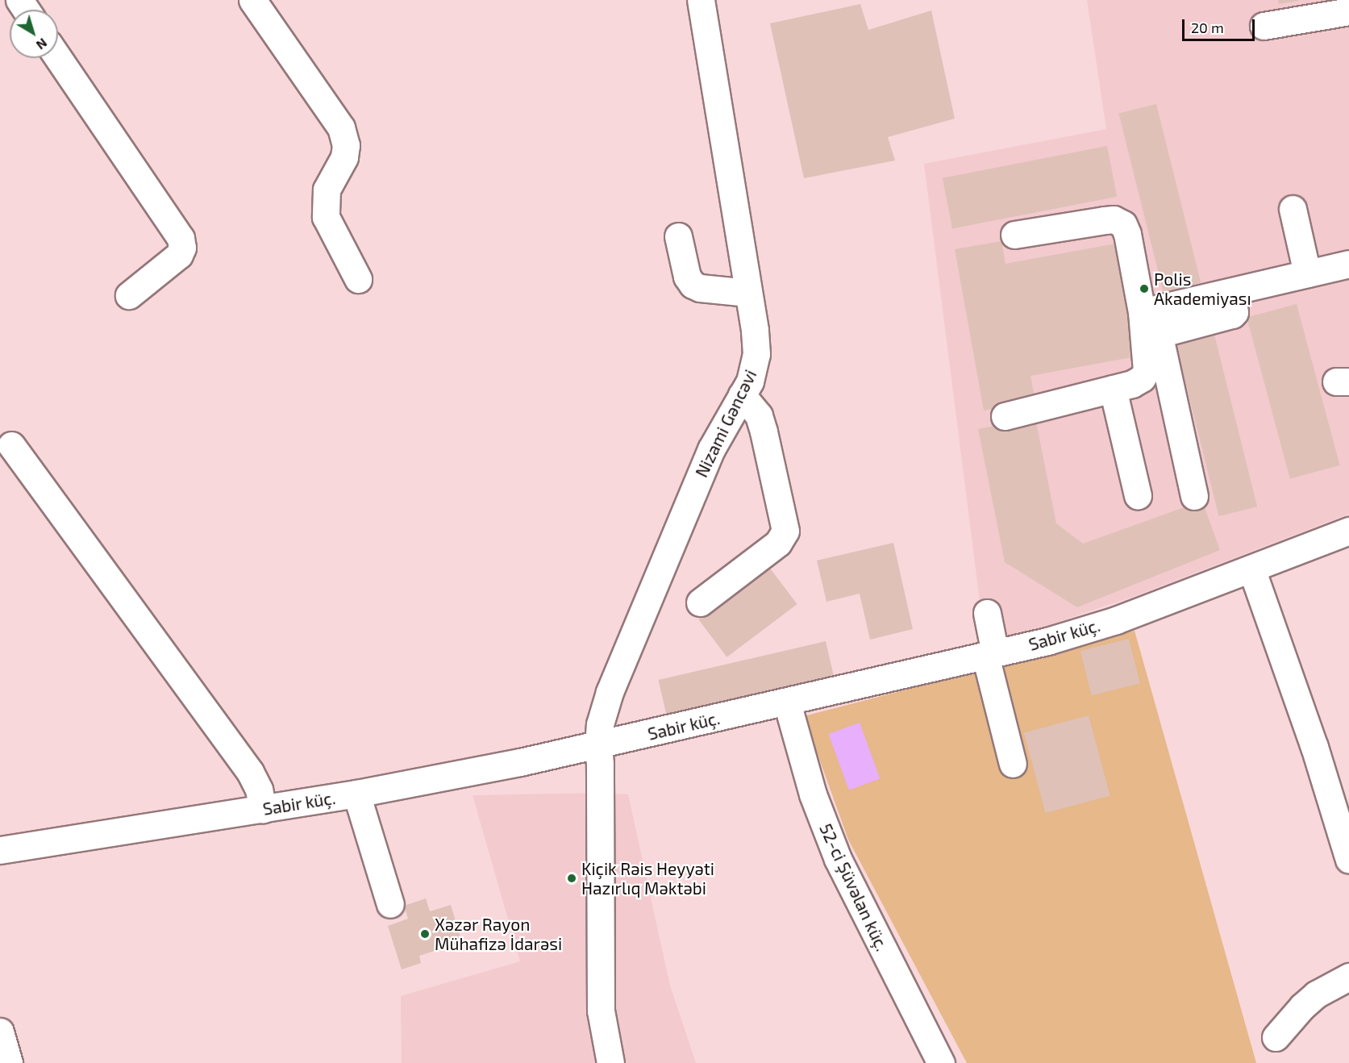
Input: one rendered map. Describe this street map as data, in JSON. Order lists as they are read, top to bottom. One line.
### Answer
{"streets":{"street":["Nizami Gəncəvi","Sabir küç.","52-ci Şüvəlan küç."]},"crossings":[["Nizami Gəncəvi","Sabir küç."],["Sabir küç.","52-ci Şüvəlan küç."]],"places":["Polis Akademiyası","Kiçik Rəis Heyyəti Hazırlıq Məktəbi","Xəzər Rayon Mühafizə İdarəsi"],"scale_bar":"20 m","north":"bottom right"}
